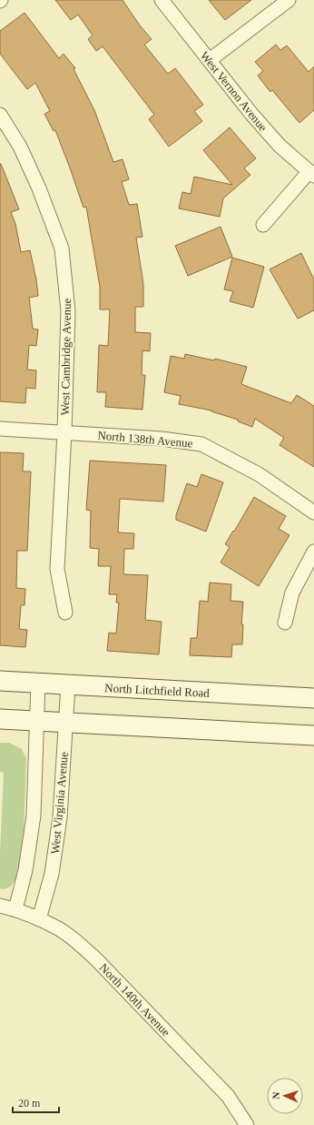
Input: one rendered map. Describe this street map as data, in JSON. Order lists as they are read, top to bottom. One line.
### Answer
{"streets":{"main road":["North Litchfield Road"],"street":["West Vernon Avenue","West Cambridge Avenue","North 138th Avenue","West Virginia Avenue","North 140th Avenue"]},"crossings":[["West Cambridge Avenue","North 138th Avenue"],["North Litchfield Road","West Virginia Avenue"],["West Virginia Avenue","North 140th Avenue"]],"scale_bar":"20 m","north":"left"}
